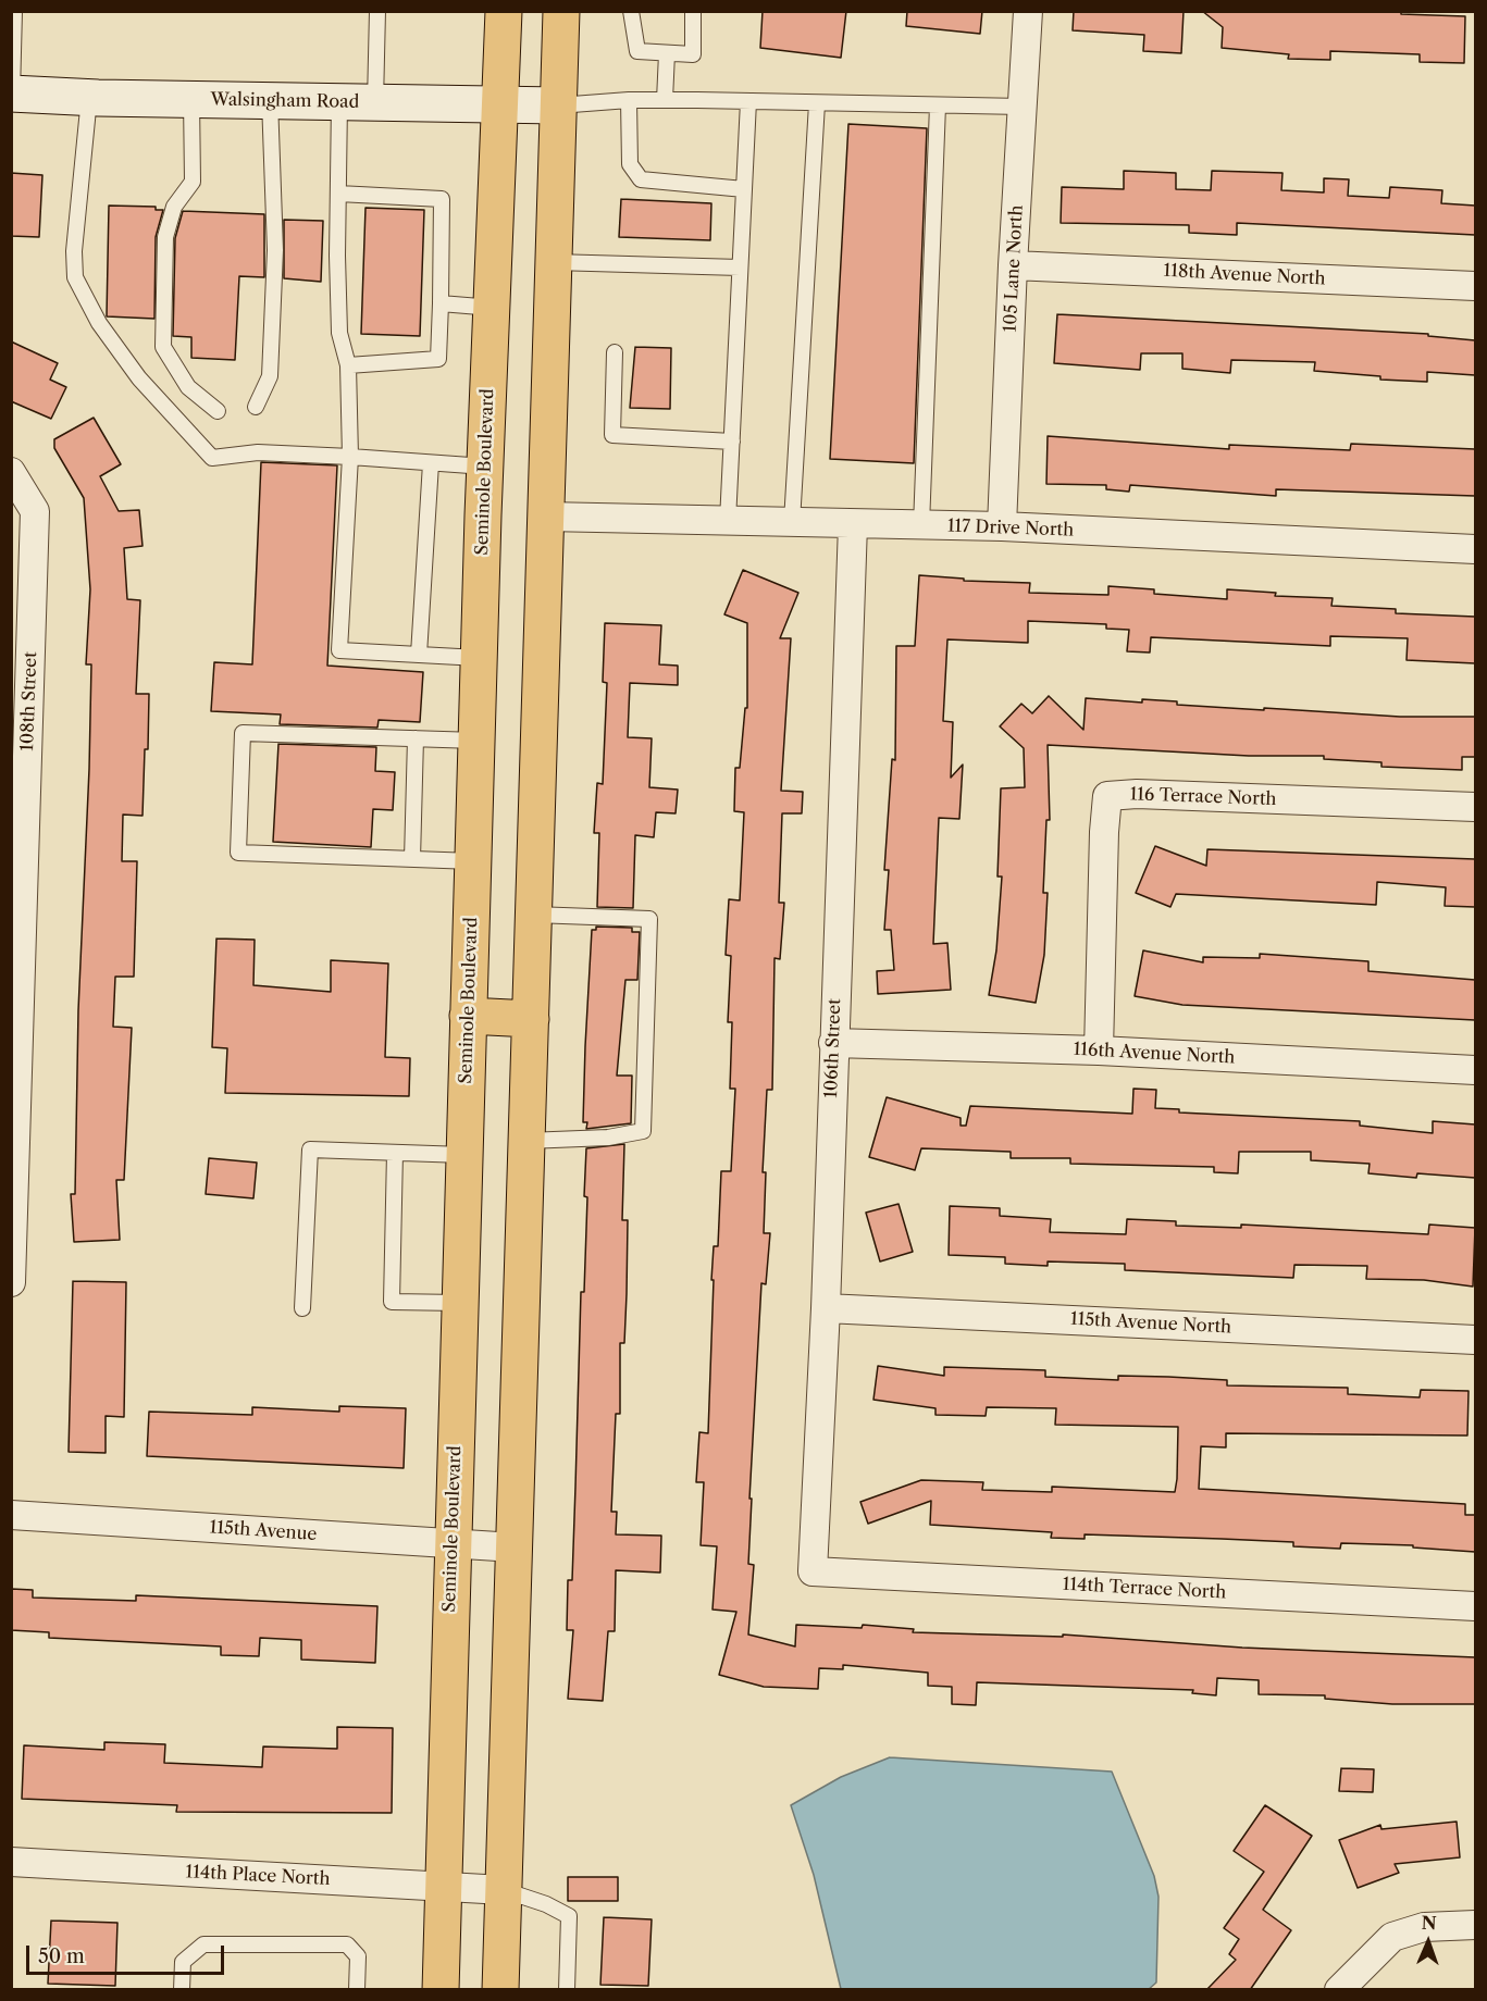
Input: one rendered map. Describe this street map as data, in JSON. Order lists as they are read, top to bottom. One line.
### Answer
{"streets":{"main road":["Seminole Boulevard"],"street":["Walsingham Road","105 Lane North","118th Avenue North","117 Drive North","108th Street","116 Terrace North","106th Street","116th Avenue North","115th Avenue North","115th Avenue","114th Terrace North","114th Place North"]},"crossings":[["Walsingham Road","Seminole Boulevard"],["105 Lane North","118th Avenue North"],["105 Lane North","117 Drive North"],["Seminole Boulevard","115th Avenue"],["Seminole Boulevard","114th Place North"],["117 Drive North","106th Street"],["116 Terrace North","116th Avenue North"],["106th Street","116th Avenue North"],["106th Street","115th Avenue North"],["106th Street","114th Terrace North"]],"scale_bar":"50 m","north":"top"}
